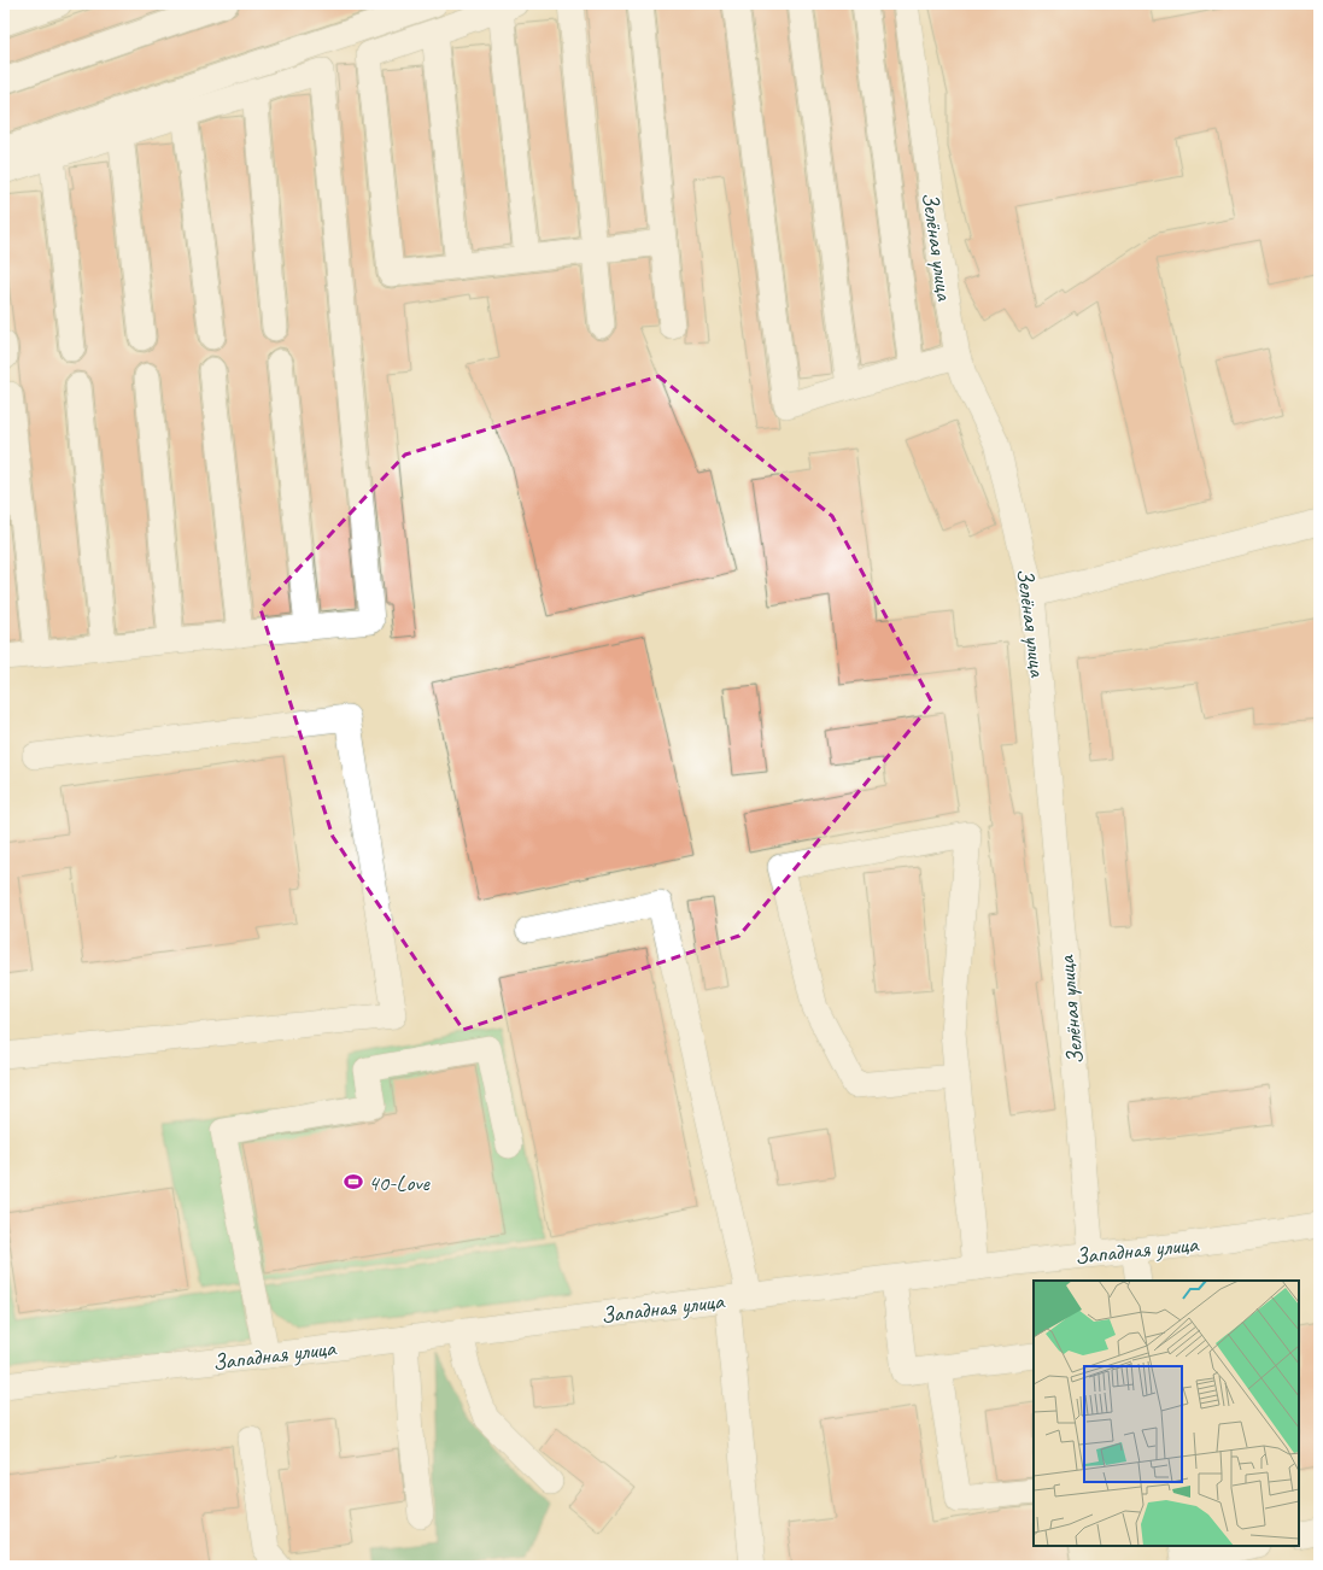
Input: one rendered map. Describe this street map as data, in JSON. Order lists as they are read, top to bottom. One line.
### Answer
{"streets":{"street":["Зелёная улица","Западная улица"]},"crossings":[["Зелёная улица","Западная улица"]],"places":{"sports":["40-Love"]}}
